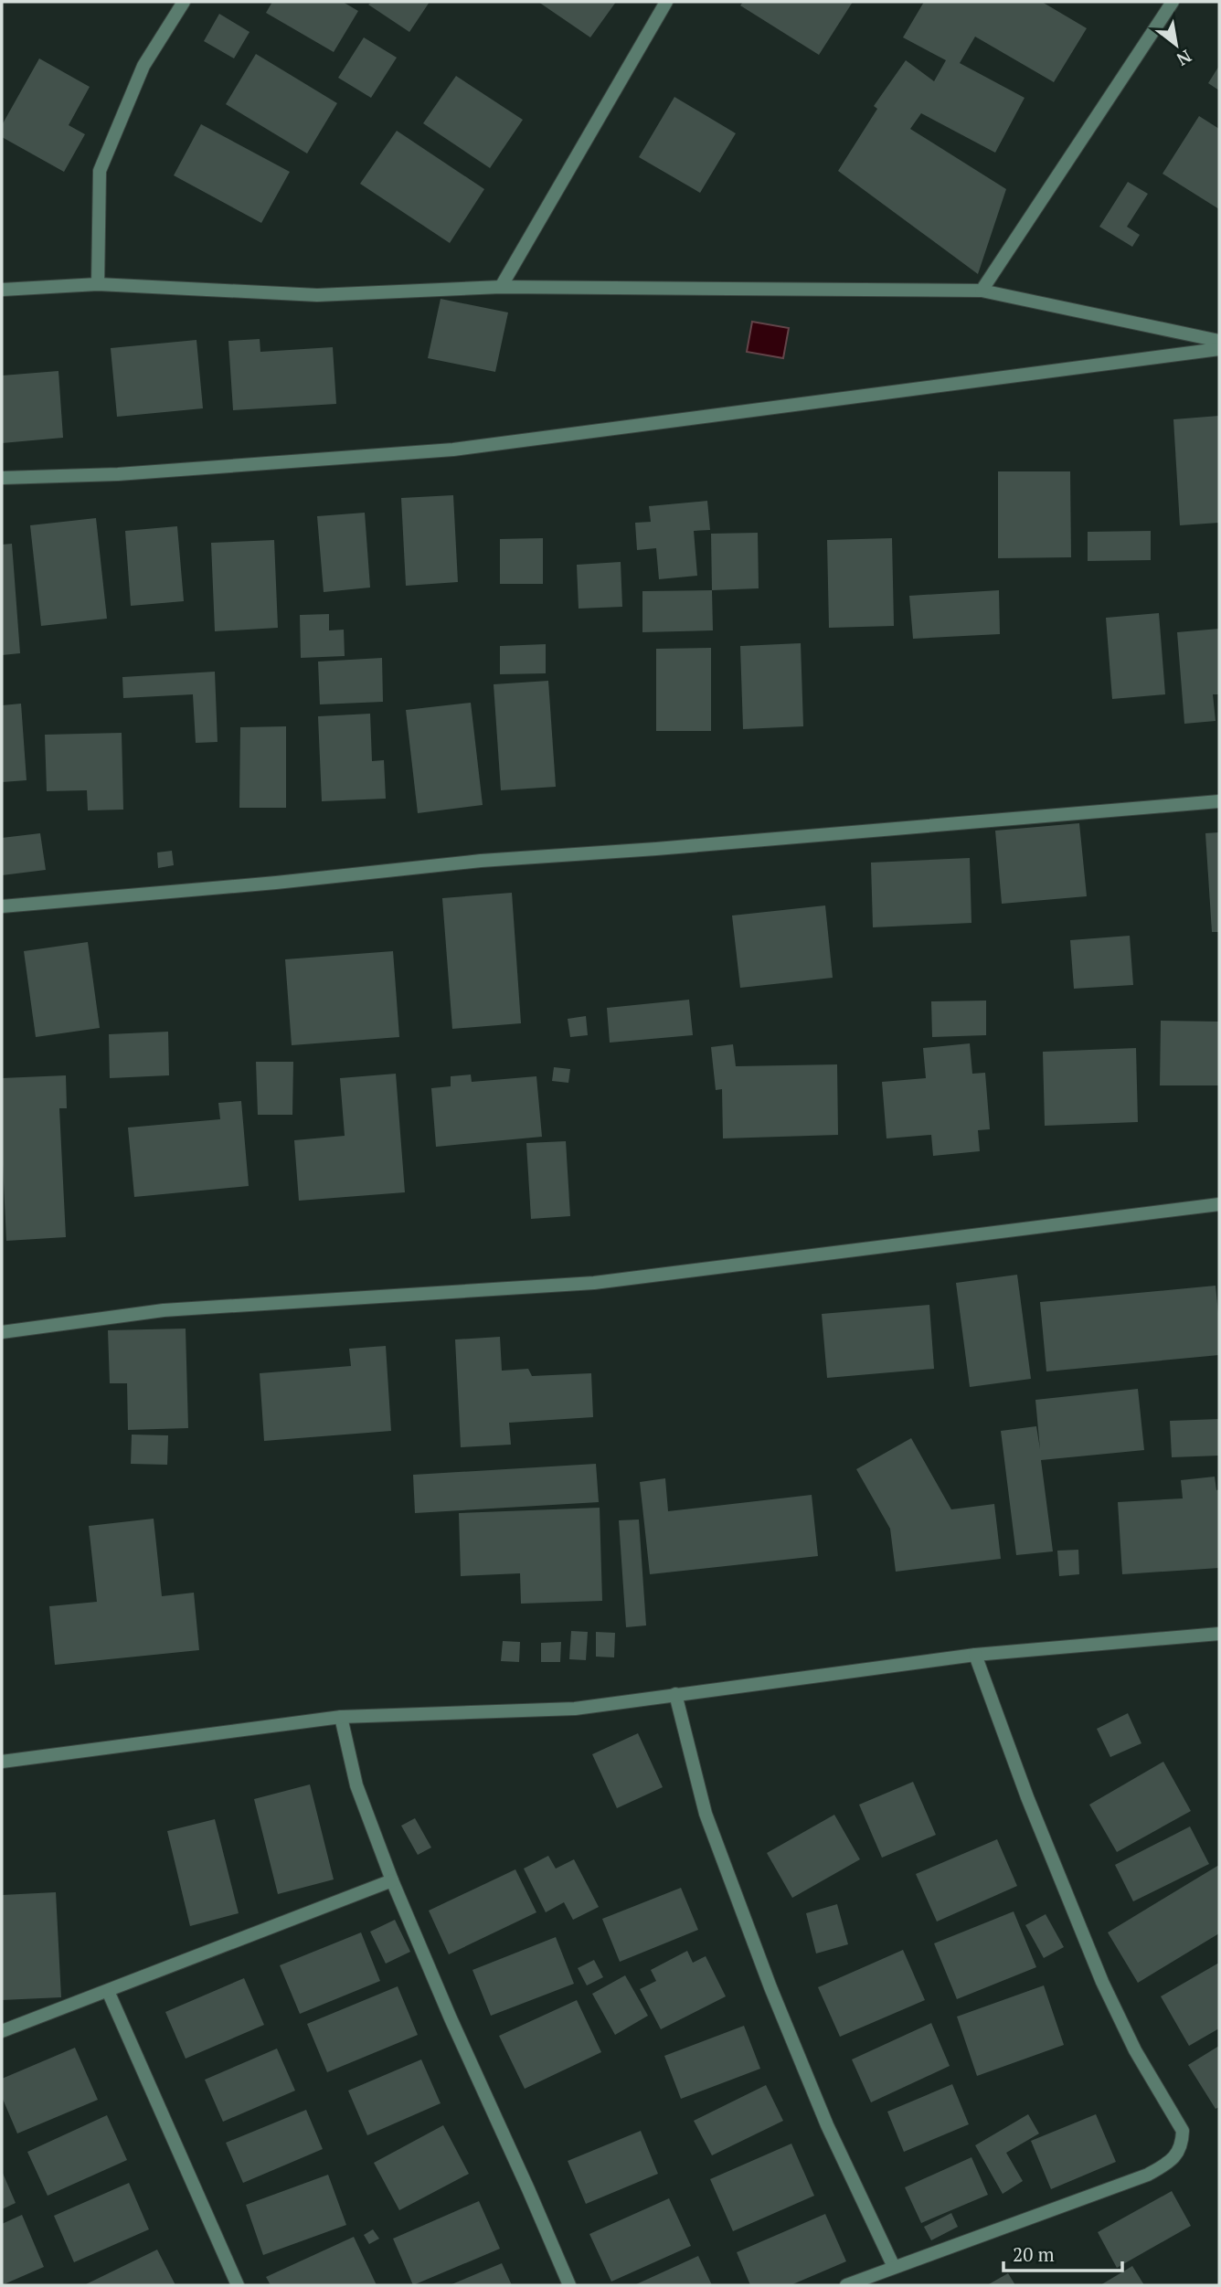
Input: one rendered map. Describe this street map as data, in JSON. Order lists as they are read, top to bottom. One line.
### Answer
{"scale_bar":"20 m","north":"bottom right"}
